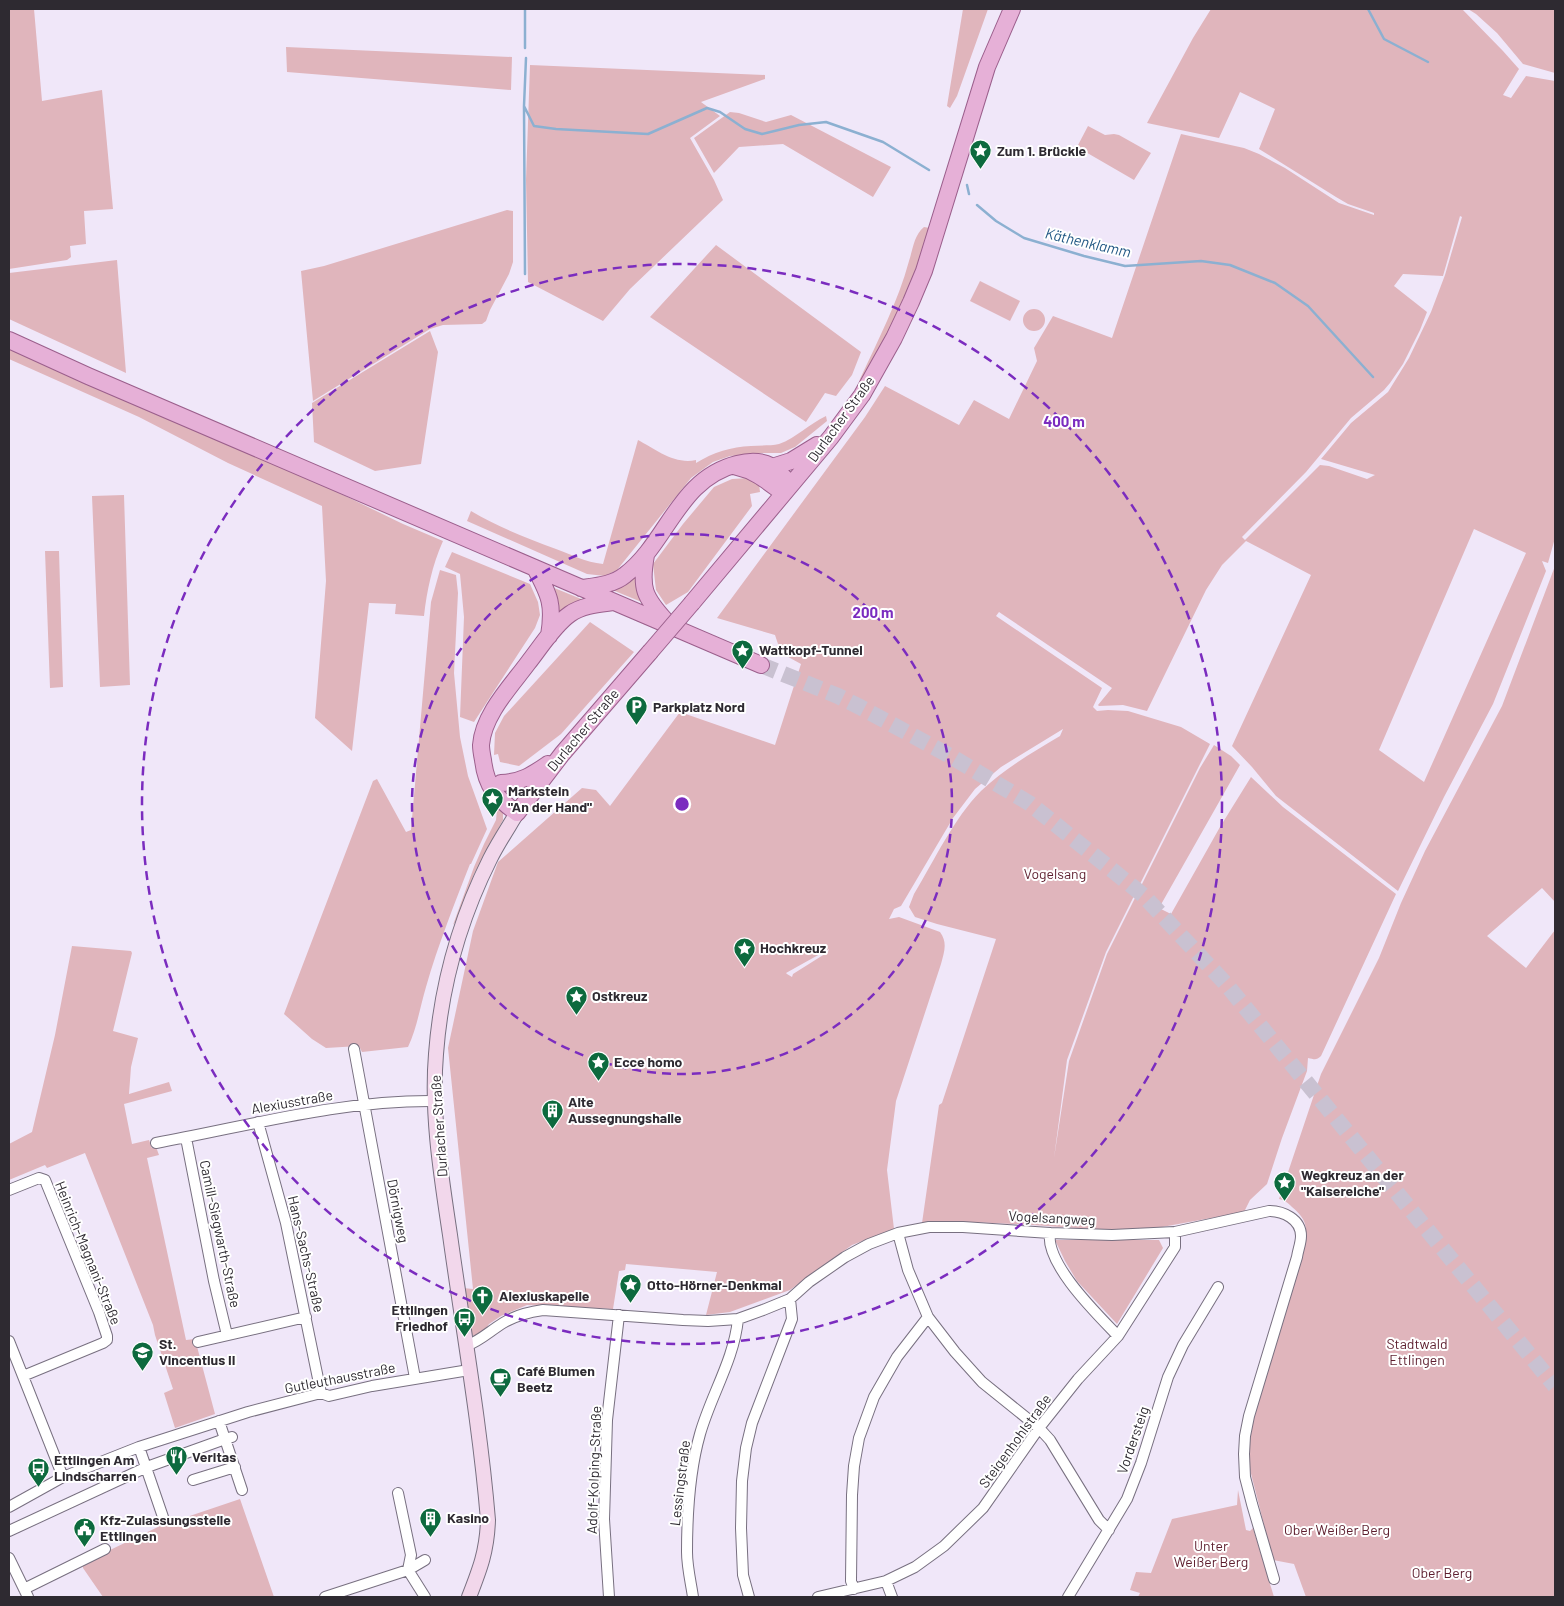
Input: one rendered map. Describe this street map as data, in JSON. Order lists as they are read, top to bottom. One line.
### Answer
{"streets":{"main road":["Durlacher Straße"],"street":["Alexiusstraße","Dörnigweg","Vogelsangweg","Camill-Siegwarth-Straße","Heinrich-Magnani-Straße","Hans-Sachs-Straße","Gutleuthausstraße","Vordersteig","Steigenhohlstraße","Adolf-Kolping-Straße","Lessingstraße"]},"crossings":[["Durlacher Straße","Alexiusstraße"],["Durlacher Straße","Vogelsangweg"],["Durlacher Straße","Gutleuthausstraße"],["Alexiusstraße","Dörnigweg"],["Alexiusstraße","Camill-Siegwarth-Straße"],["Alexiusstraße","Hans-Sachs-Straße"],["Dörnigweg","Gutleuthausstraße"],["Vogelsangweg","Steigenhohlstraße"],["Vogelsangweg","Adolf-Kolping-Straße"],["Vogelsangweg","Lessingstraße"],["Hans-Sachs-Straße","Gutleuthausstraße"]],"water":["Käthenklamm"],"parks":["Vogelsang","Stadtwald Ettlingen","Ober Weißer Berg","Unter Weißer Berg","Ober Berg"],"places":{"place":["Zum 1. Brückle","Wattkopf-Tunnel","Markstein \"An der Hand\"","Hochkreuz","Ostkreuz","Ecce homo","Wegkreuz an der \"Kaisereiche\"","Otto-Hörner-Denkmal"],"parking":["Parkplatz Nord"],"building":["Alte Aussegnungshalle","Kasino"],"church":["Alexiuskapelle"],"bus stop":["Ettlingen Friedhof","Ettlingen Am Lindscharren"],"school or university":["St. Vincentius II"],"cafe":["Café Blumen Beetz"],"restaurant":["Veritas"],"public building":["Kfz-Zulassungsstelle Ettlingen"]},"rings":["400 m","200 m"]}
